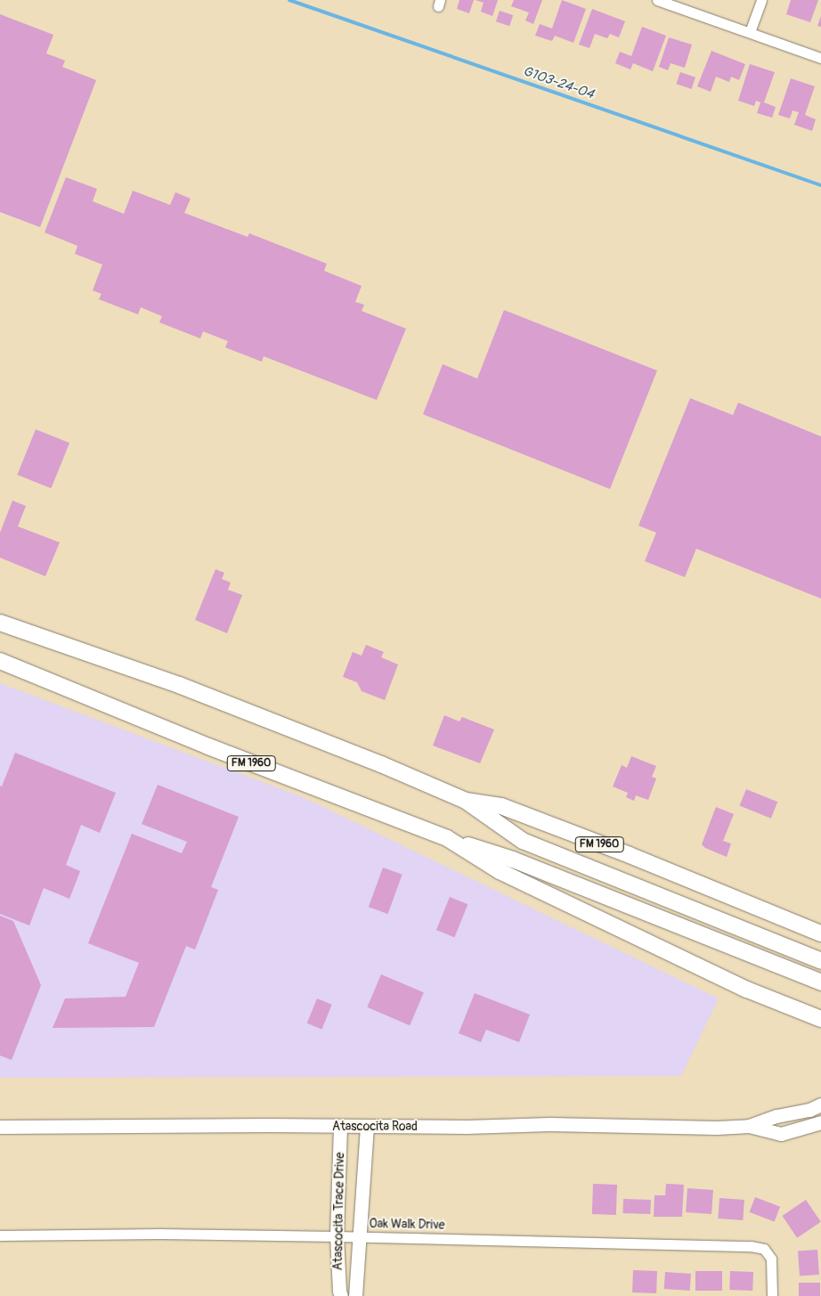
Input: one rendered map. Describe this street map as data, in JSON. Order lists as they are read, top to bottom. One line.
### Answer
{"streets":{"main road":["FM 1960","Atascocita Road","Atascocita Trace Drive"],"street":["Oak Walk Drive"]},"crossings":[["Atascocita Road","Atascocita Trace Drive"],["Atascocita Trace Drive","Oak Walk Drive"]],"water":["G103-24-04"]}
